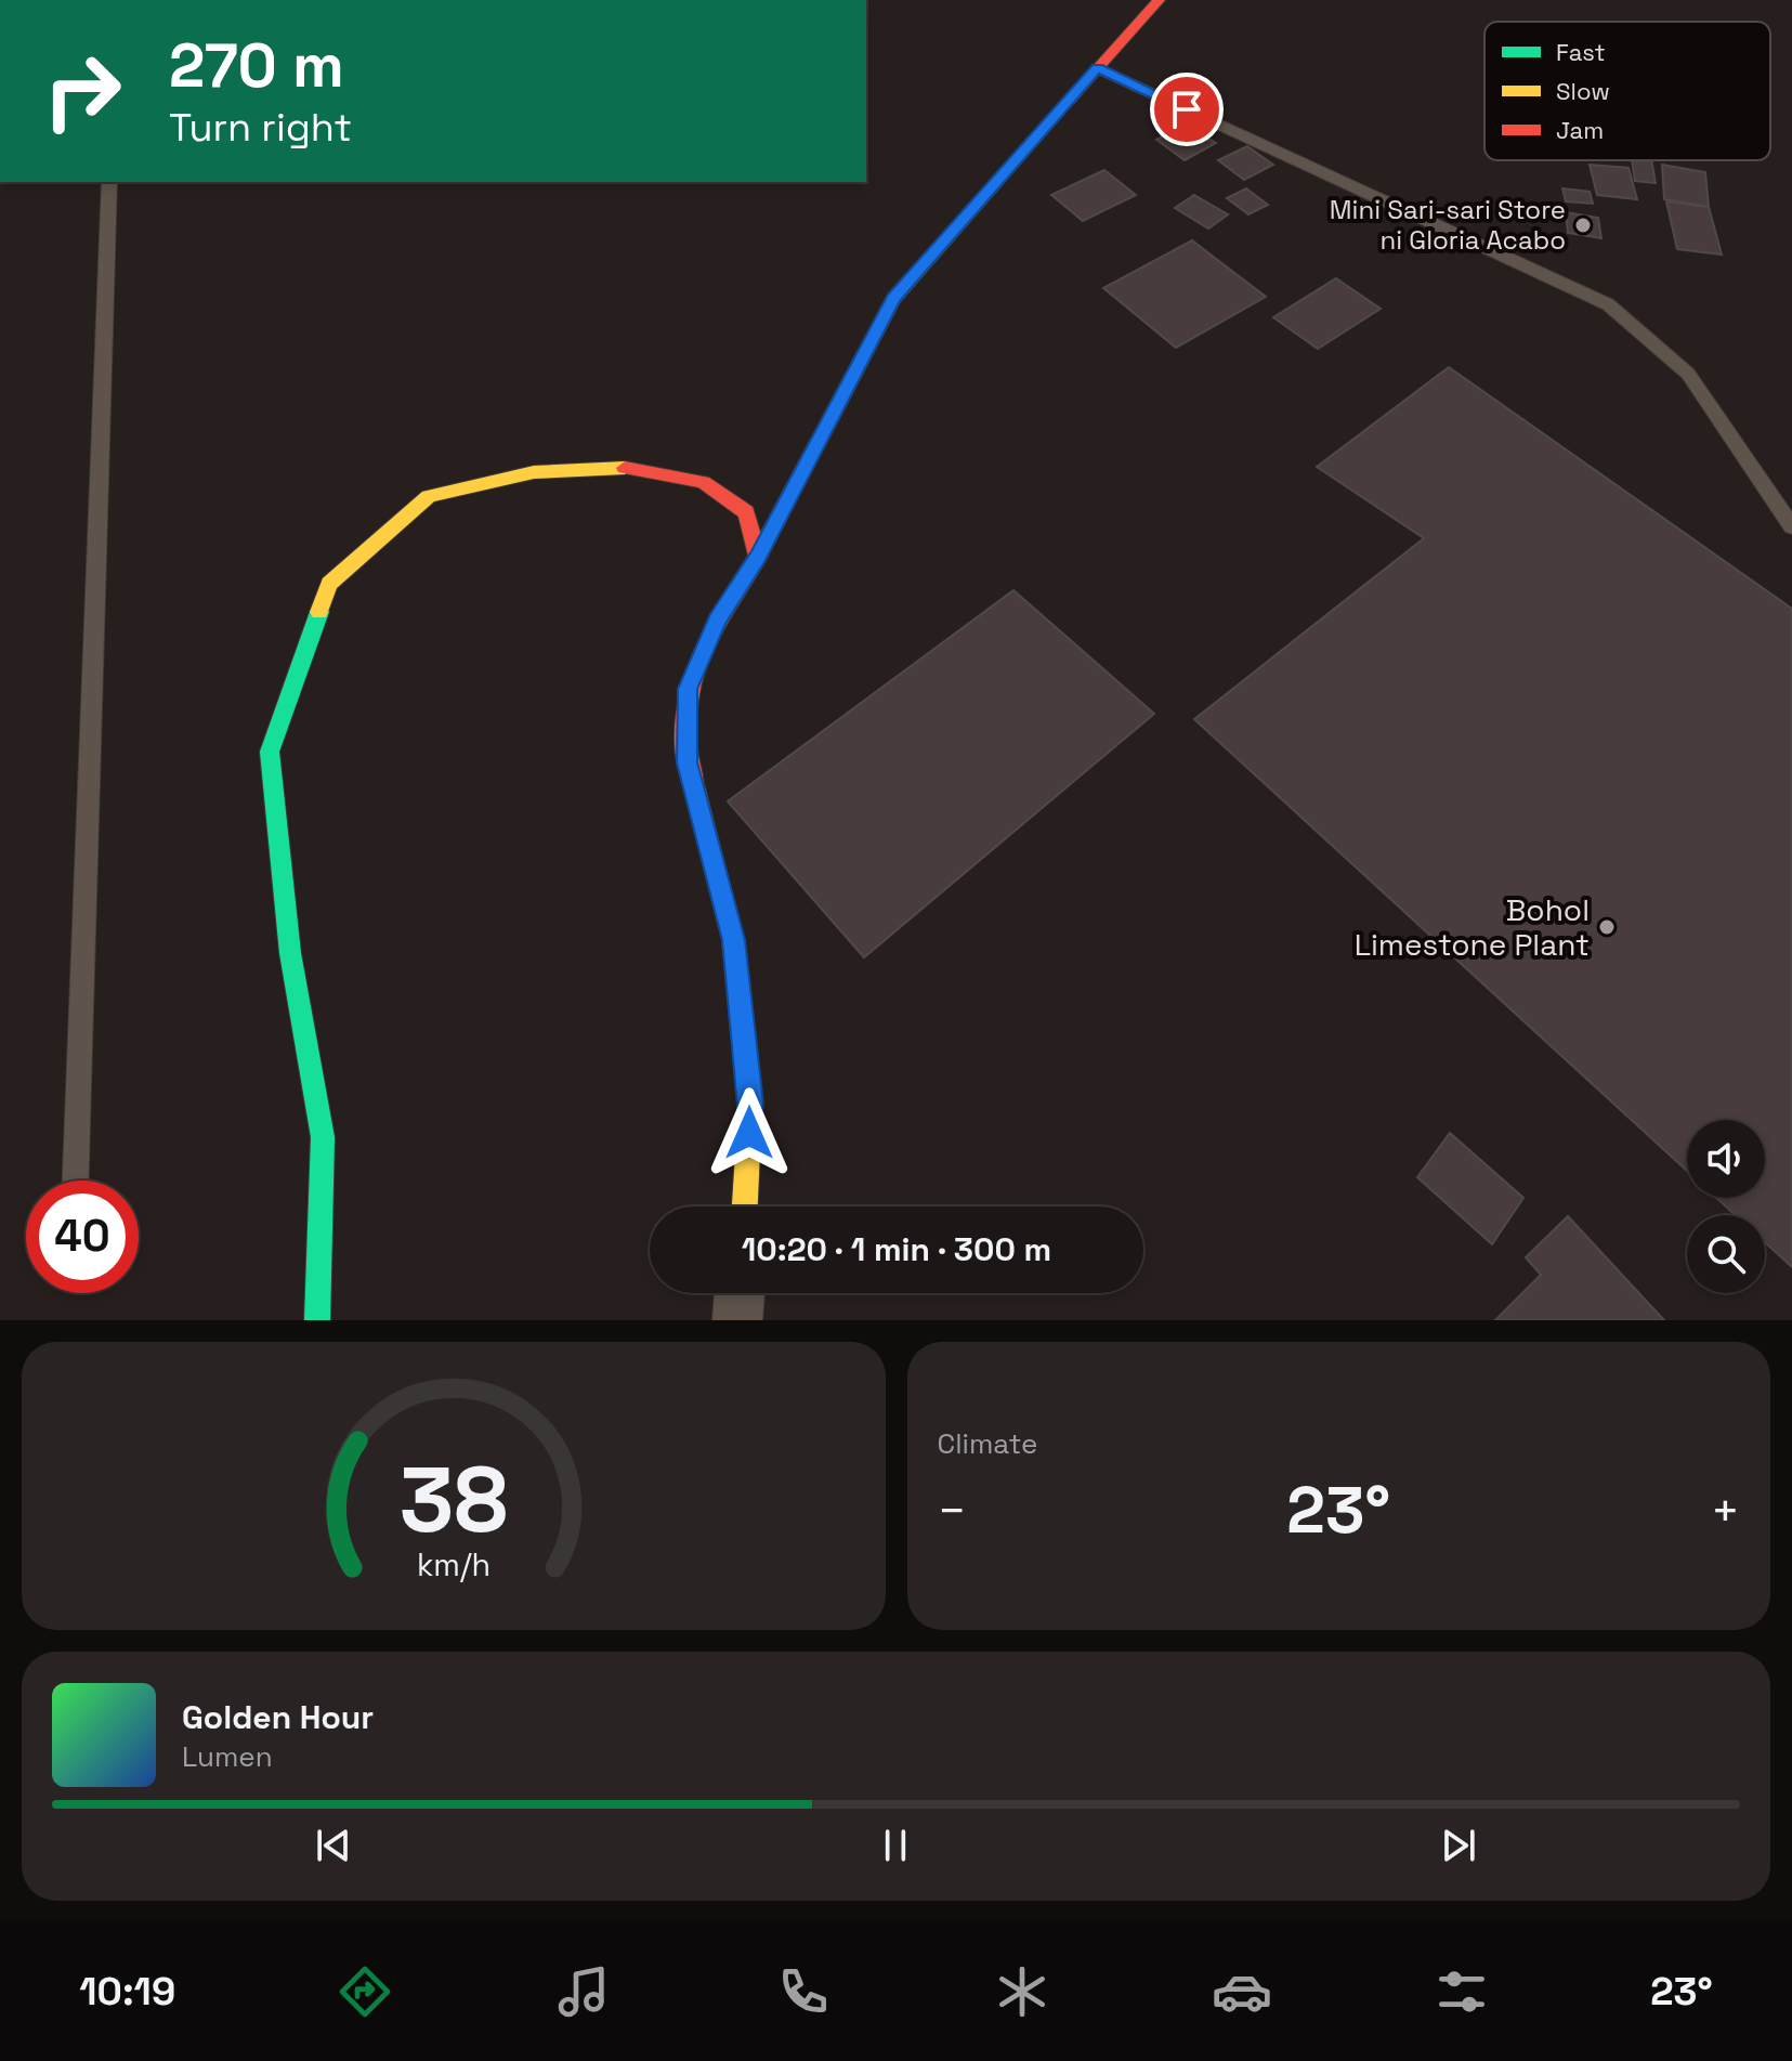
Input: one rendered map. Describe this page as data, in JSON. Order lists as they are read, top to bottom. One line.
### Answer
{"places":["Mini Sari-sari Store ni Gloria Acabo","Bohol Limestone Plant"],"legend":["Fast","Slow","Jam"],"page":{"turn":["270 m","Turn right"],"limit":"40","trip":"10:20 · 1 min · 300 m","tile":"Climate","heat":["−","23°","+"],"song":["Golden Hour","Lumen"],"tabs":["10:19","23°"],"gauge":["38","km/h"]}}
